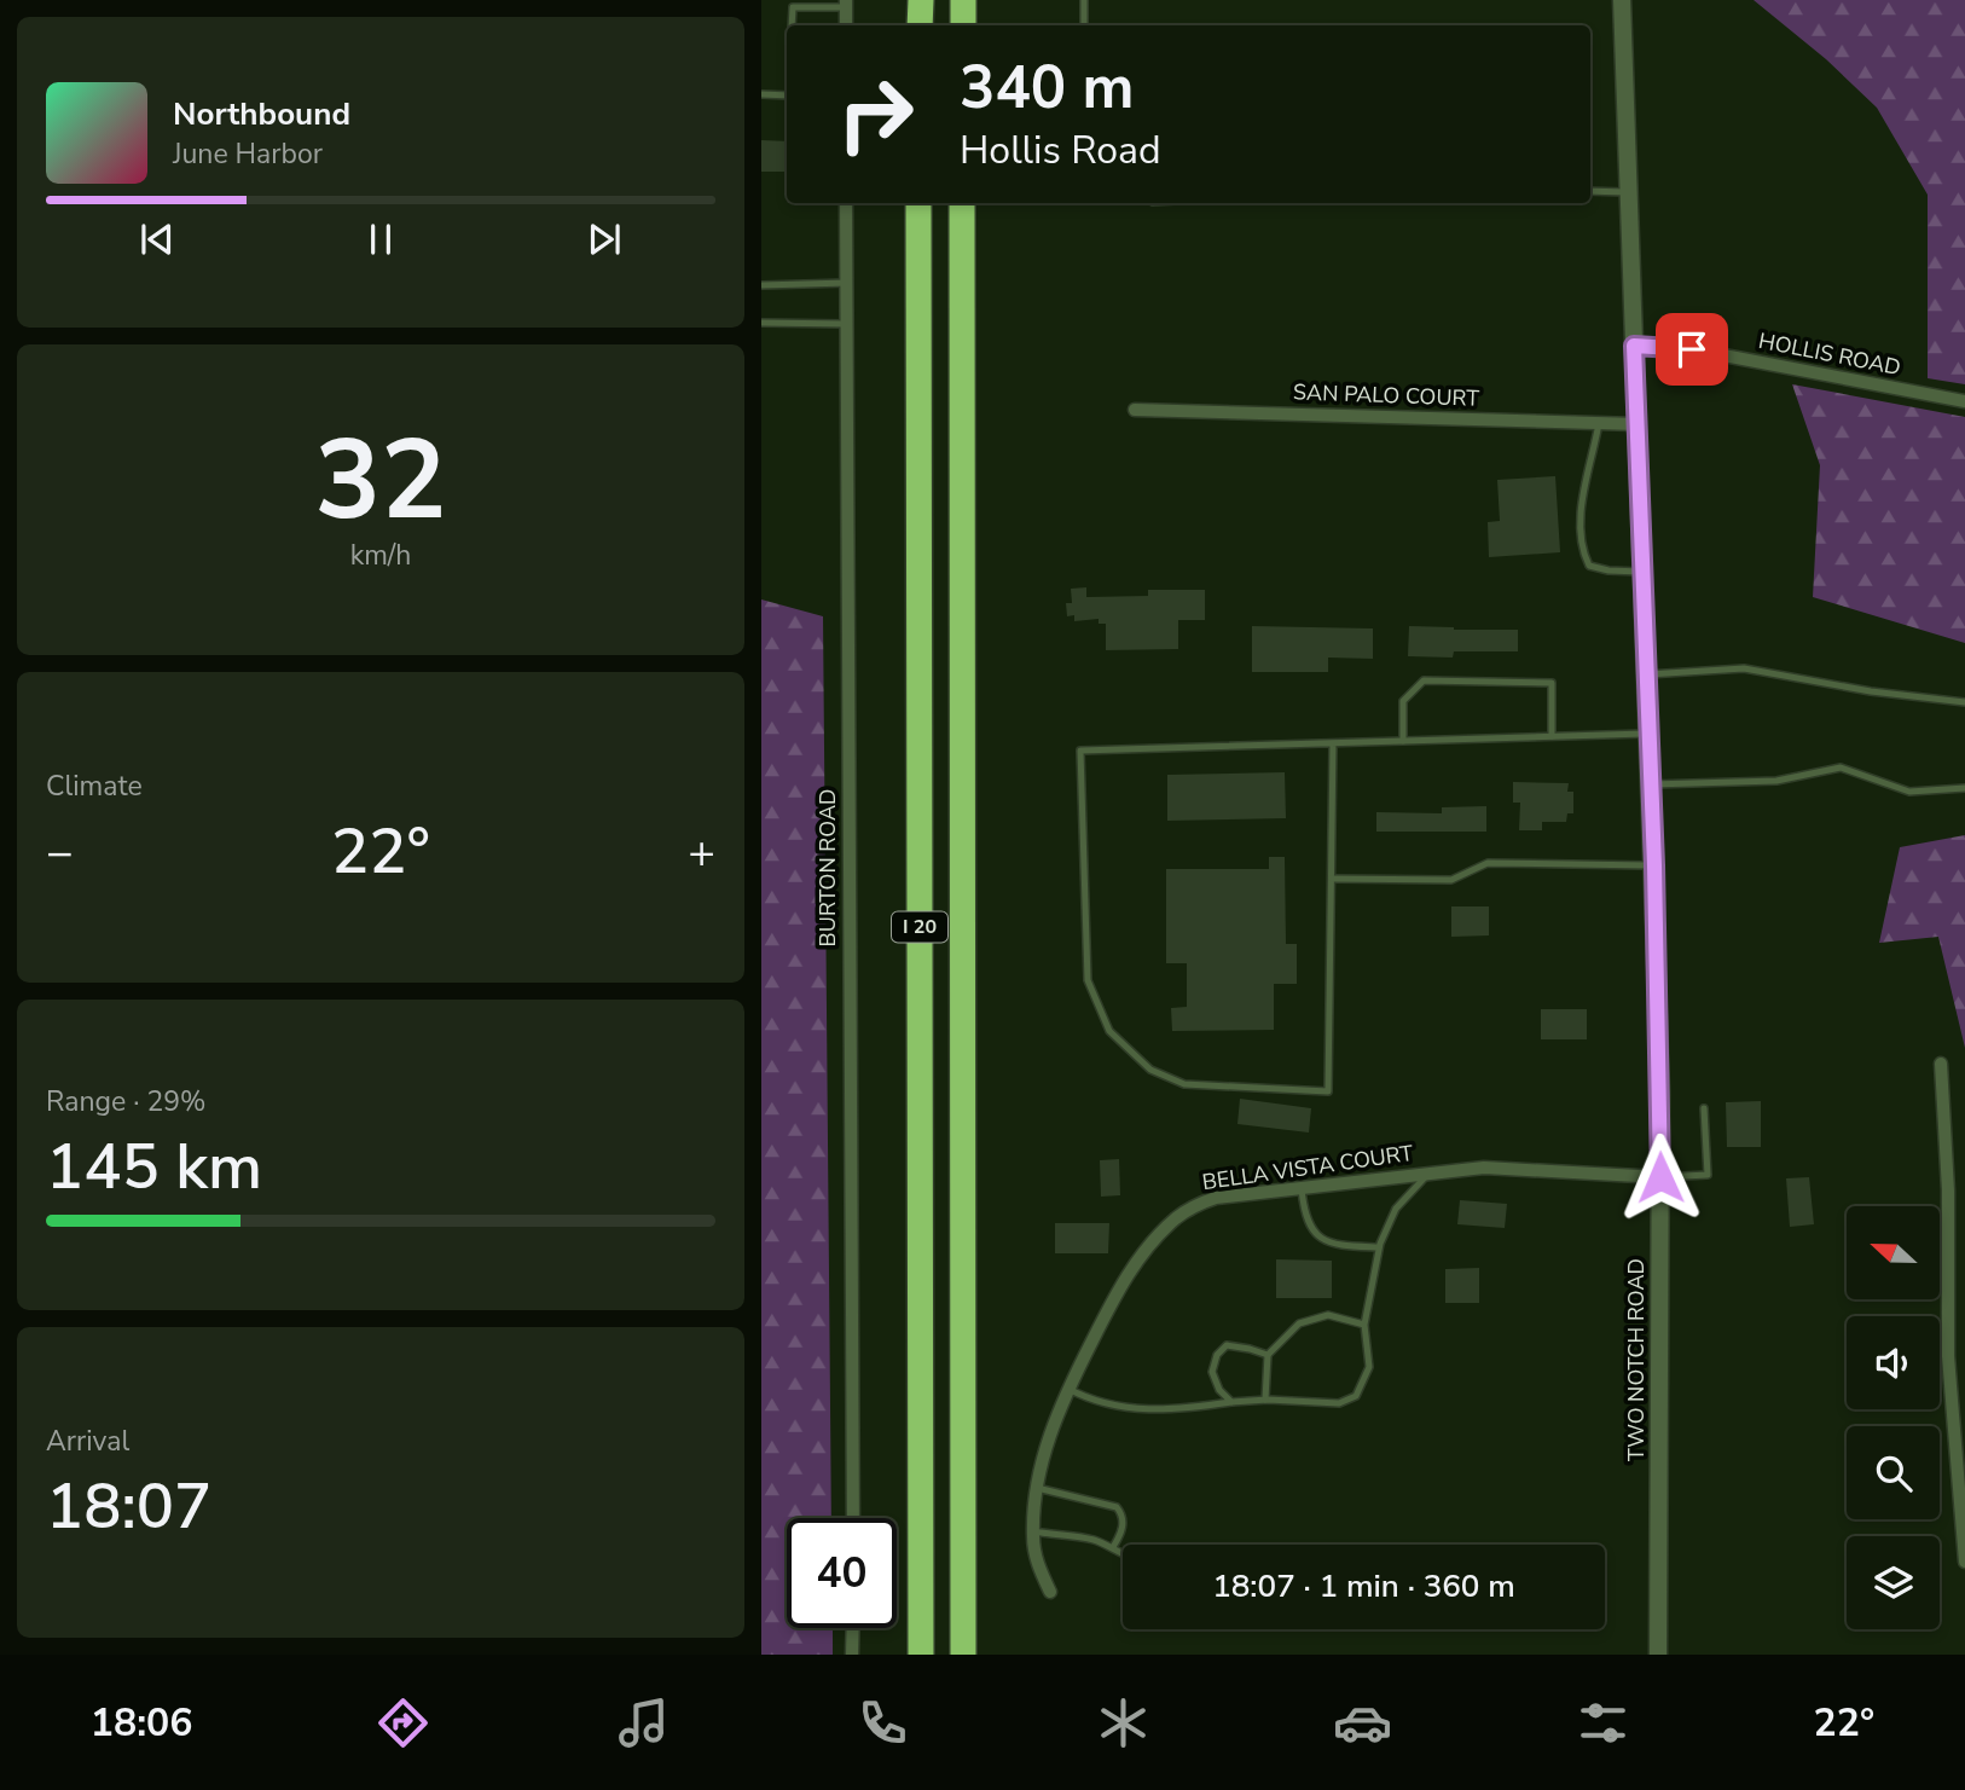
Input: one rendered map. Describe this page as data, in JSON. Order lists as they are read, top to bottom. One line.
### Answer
{"streets":{"highway":["I 20"],"street":["HOLLIS ROAD","SAN PALO COURT","BURTON ROAD","BELLA VISTA COURT","TWO NOTCH ROAD"]},"crossings":[["HOLLIS ROAD","TWO NOTCH ROAD"],["SAN PALO COURT","TWO NOTCH ROAD"],["BELLA VISTA COURT","TWO NOTCH ROAD"]],"north":"left","page":{"turn":["340 m","Hollis Road"],"song":["Northbound","June Harbor"],"tile":[["32","km/h"],"Climate",["Range · 29%","145 km"],["Arrival","18:07"]],"heat":["−","22°","+"],"limit":"40","trip":"18:07 · 1 min · 360 m","tabs":["18:06","22°"]}}
